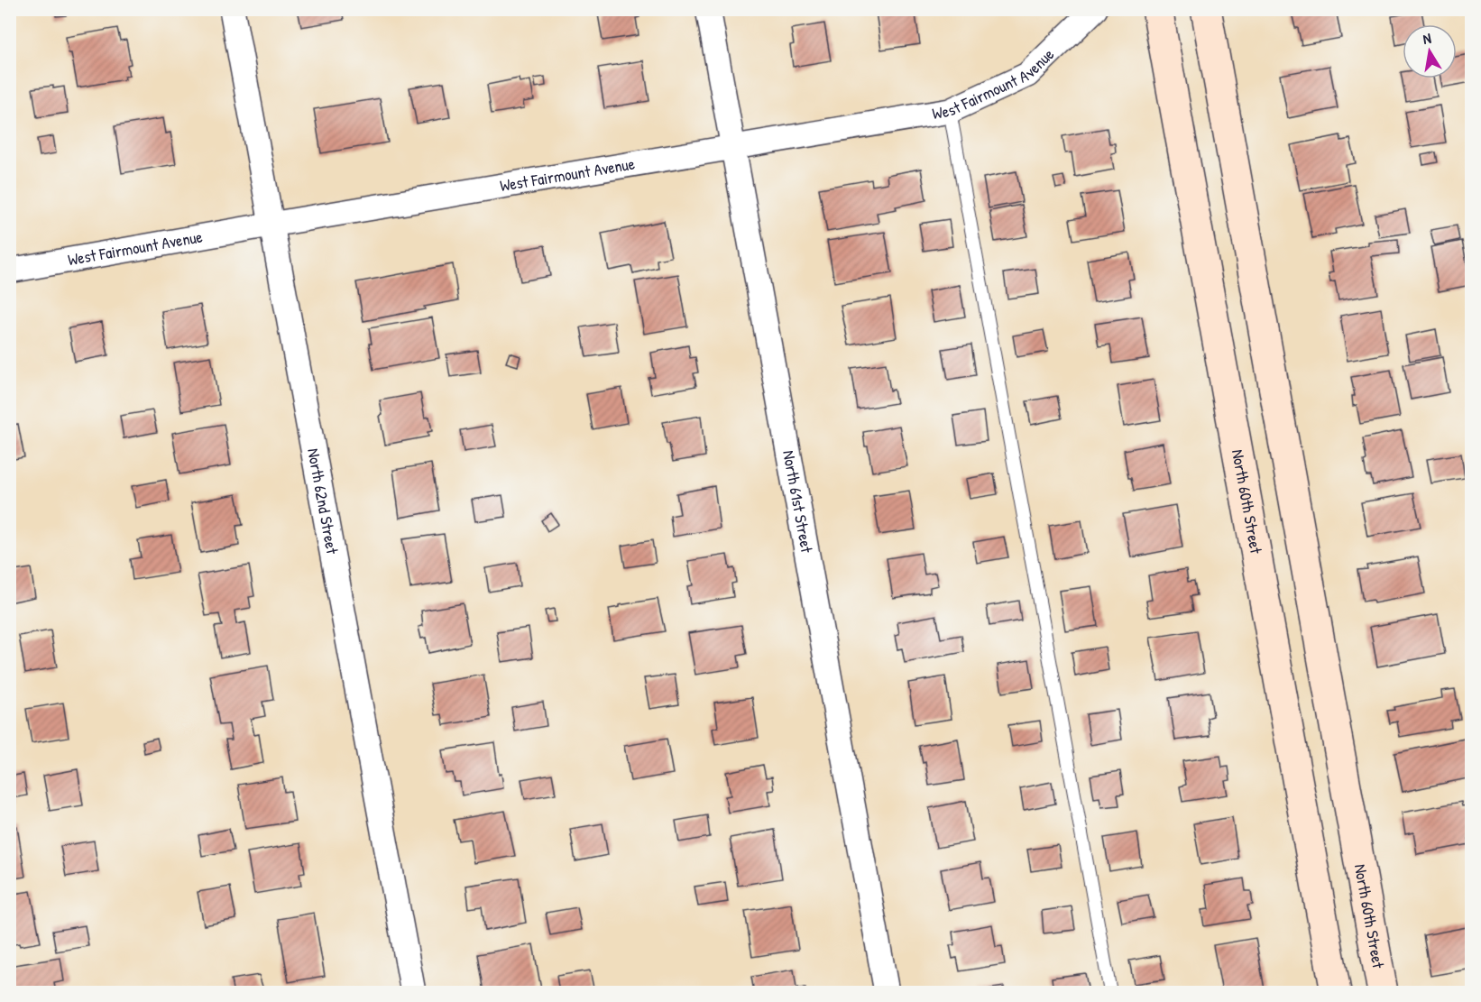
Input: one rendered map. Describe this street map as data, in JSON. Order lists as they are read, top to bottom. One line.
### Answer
{"streets":{"main road":["North 60th Street"],"street":["West Fairmount Avenue","North 61st Street","North 62nd Street"]},"crossings":[["West Fairmount Avenue","North 61st Street"],["West Fairmount Avenue","North 62nd Street"]],"north":"top"}
